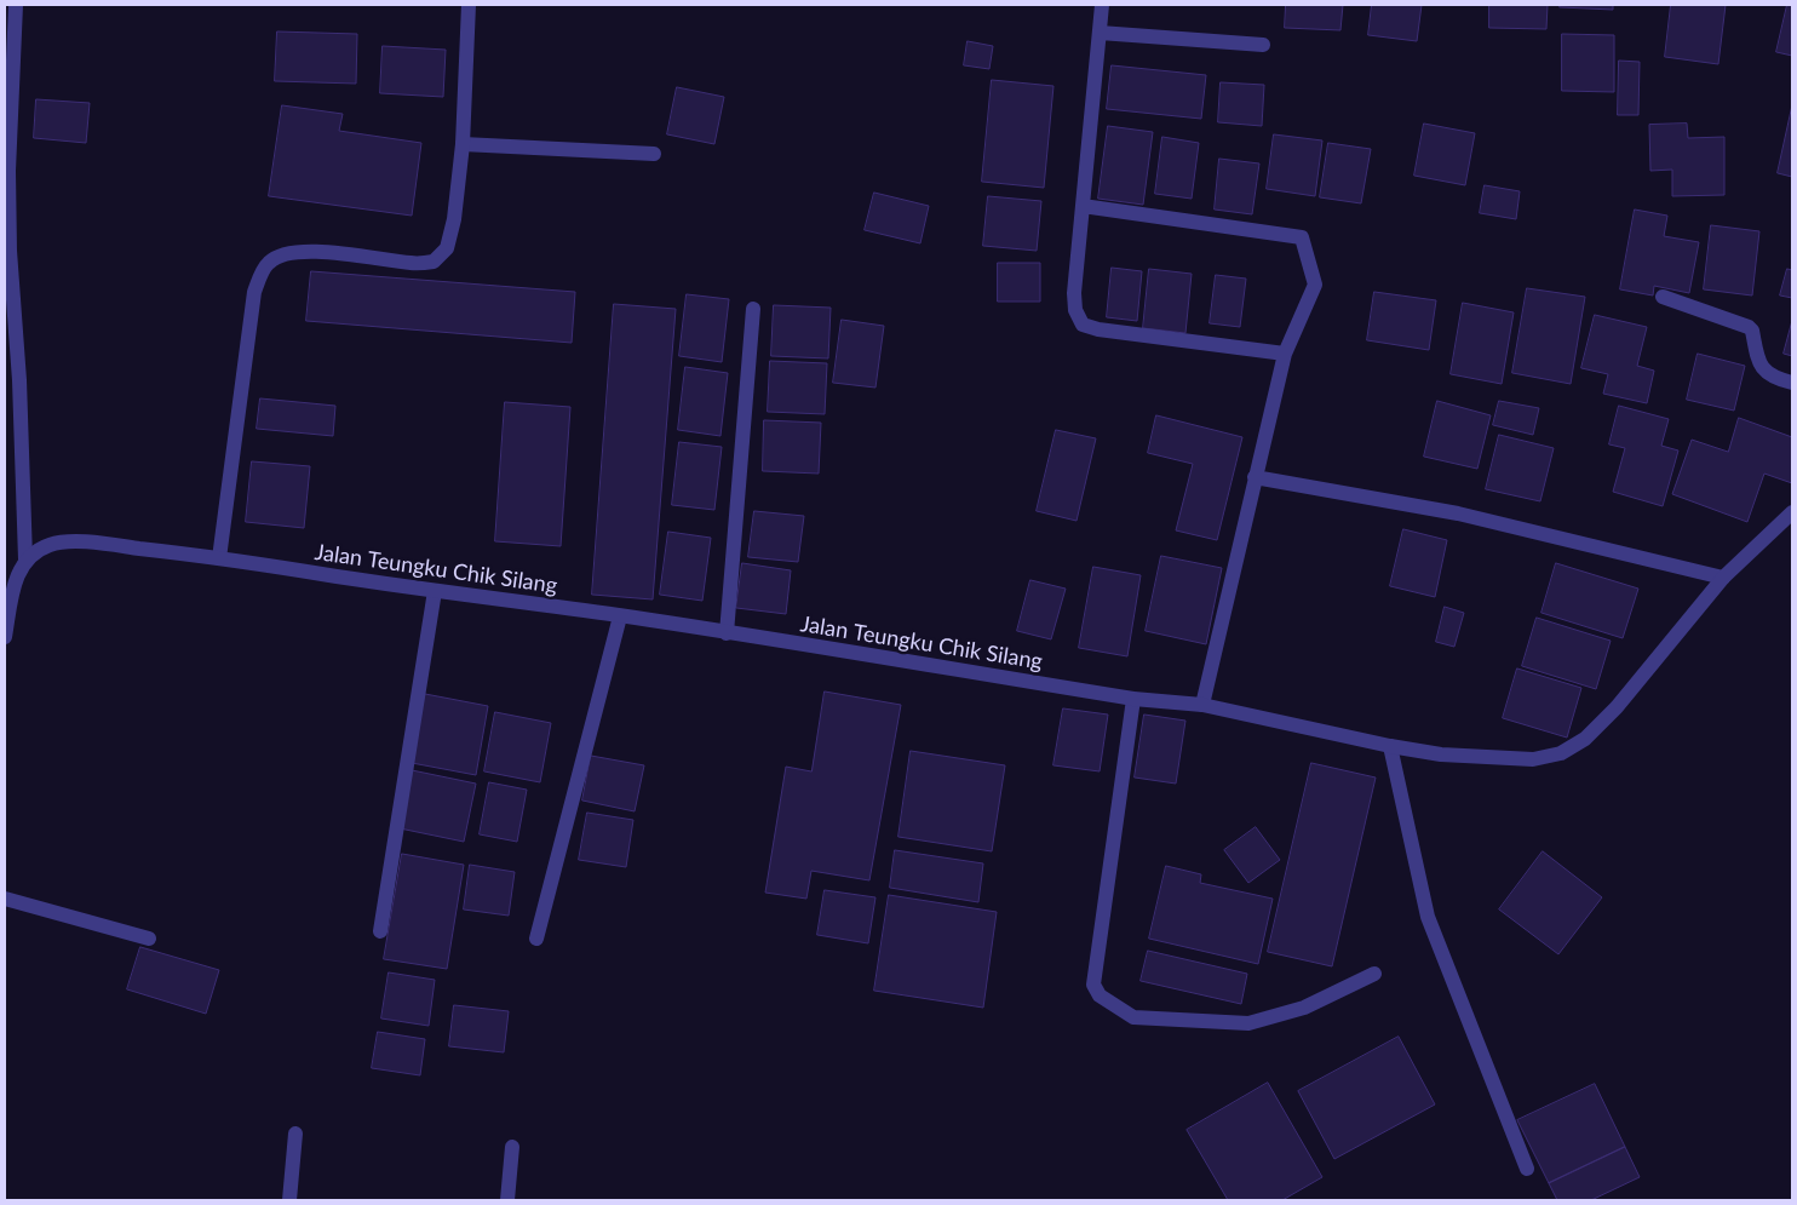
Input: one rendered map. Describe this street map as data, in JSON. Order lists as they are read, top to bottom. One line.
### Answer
{"streets":{"street":["Jalan Teungku Chik Silang"]}}
